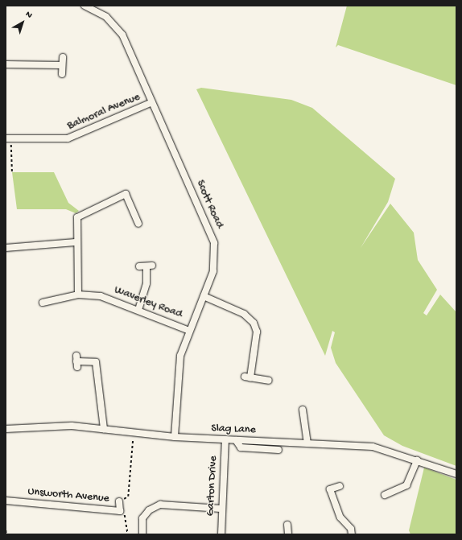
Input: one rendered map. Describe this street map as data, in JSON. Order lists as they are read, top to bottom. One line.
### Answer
{"streets":{"street":["Balmoral Avenue","Scott Road","Waverley Road","Slag Lane","Garton Drive","Unsworth Avenue"]},"crossings":[["Balmoral Avenue","Scott Road"],["Scott Road","Waverley Road"],["Scott Road","Slag Lane"],["Slag Lane","Garton Drive"]],"north":"top right"}
